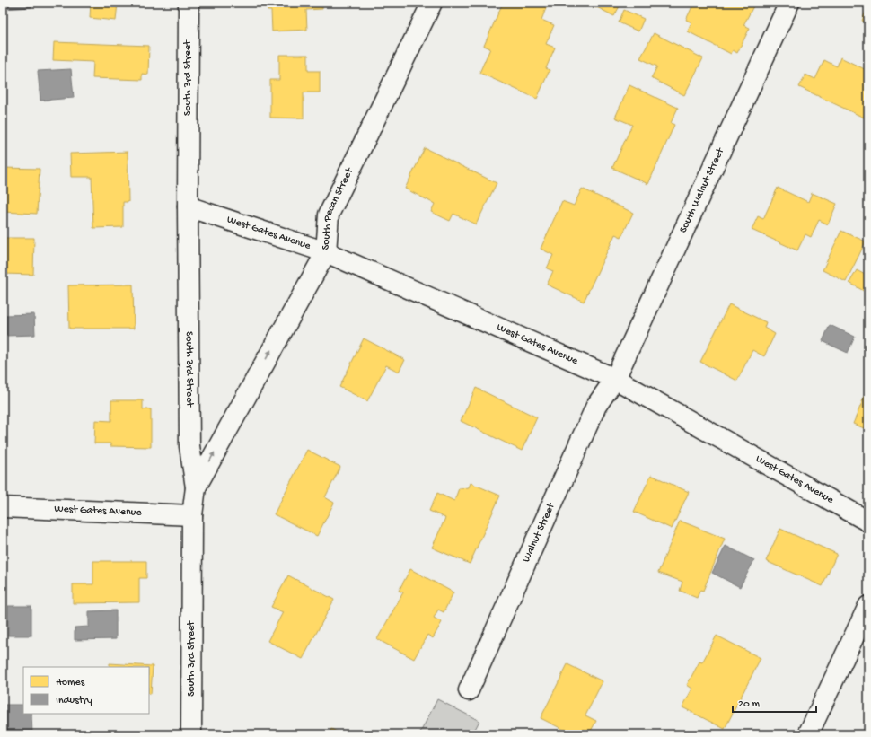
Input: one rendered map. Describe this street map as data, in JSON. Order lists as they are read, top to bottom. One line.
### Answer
{"streets":{"street":["South 3rd Street","South Walnut Street","South Pecan Street","West Gates Avenue","Walnut Street"]},"crossings":[["South 3rd Street","South Pecan Street"],["South 3rd Street","West Gates Avenue"],["South Walnut Street","West Gates Avenue"],["South Walnut Street","Walnut Street"],["South Pecan Street","West Gates Avenue"],["West Gates Avenue","Walnut Street"]],"one_way":["South Pecan Street"],"legend":["Homes","Industry"],"scale_bar":"20 m"}
